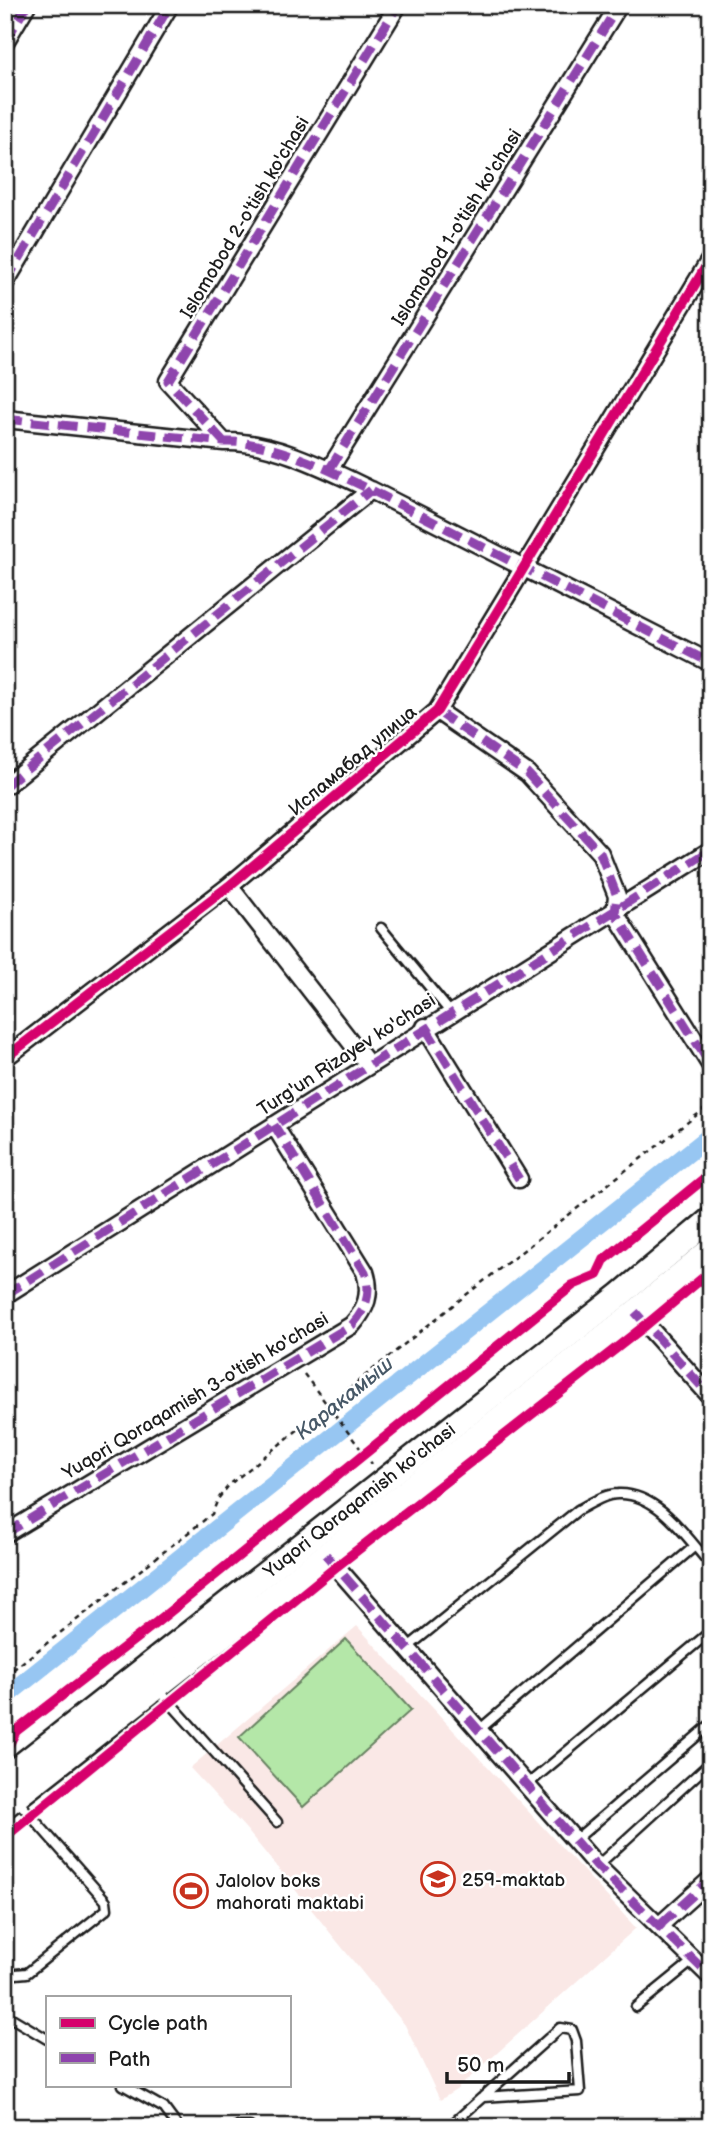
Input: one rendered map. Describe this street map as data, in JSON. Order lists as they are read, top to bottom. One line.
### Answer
{"streets":{"main road":["Yuqori Qoraqamish ko'chasi"],"street":["Islomobod 2-o'tish ko'chasi","Islomobod 1-o'tish ko'chasi","Исламабад улица","Turg'un Rizayev ko'chasi","Yuqori Qoraqamish 3-o'tish ko'chasi"]},"crossings":[["Turg'un Rizayev ko'chasi","Yuqori Qoraqamish 3-o'tish ko'chasi"]],"water":["Каракамыш"],"places":{"school or university":["259-maktab"],"sports":["Jalolov boks mahorati maktabi"]},"legend":["Cycle path","Path"],"scale_bar":"50 m"}
